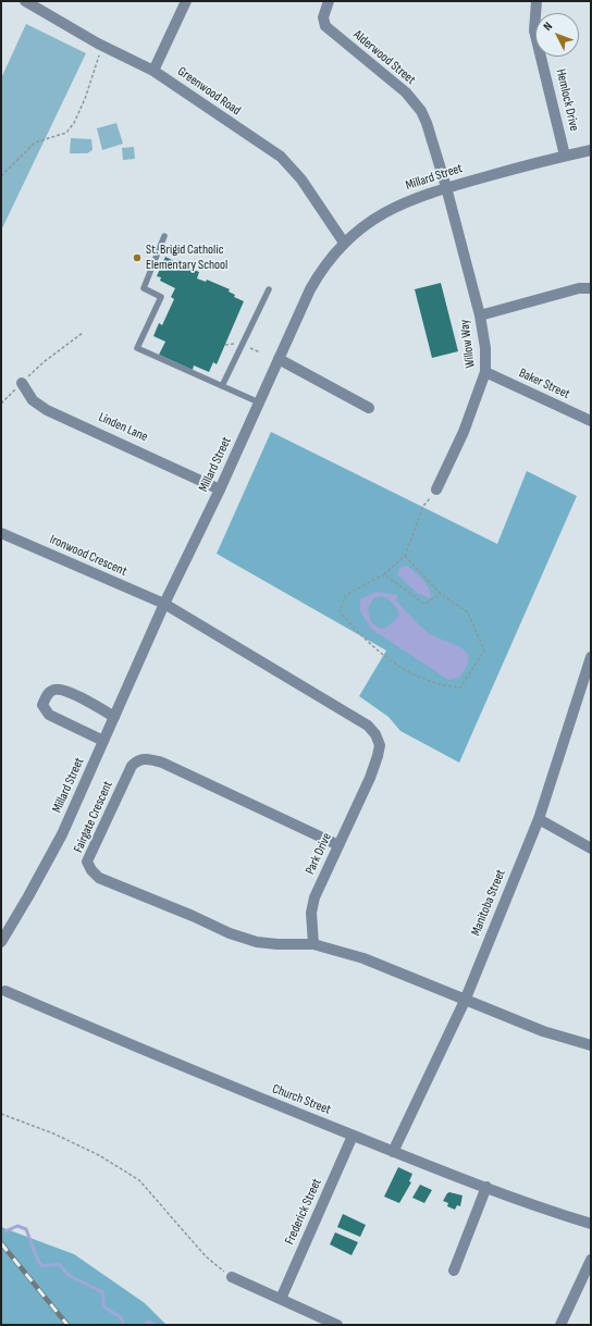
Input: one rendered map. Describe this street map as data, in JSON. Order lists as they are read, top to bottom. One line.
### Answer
{"streets":{"street":["Alderwood Street","Greenwood Road","Hemlock Drive","Millard Street","Willow Way","Baker Street","Linden Lane","Ironwood Crescent","Fairgate Crescent","Park Drive","Manitoba Street","Church Street","Frederick Street"]},"crossings":[["Alderwood Street","Millard Street"],["Alderwood Street","Willow Way"],["Greenwood Road","Millard Street"],["Hemlock Drive","Millard Street"],["Millard Street","Willow Way"],["Millard Street","Linden Lane"],["Millard Street","Ironwood Crescent"],["Millard Street","Park Drive"],["Willow Way","Baker Street"],["Ironwood Crescent","Park Drive"],["Fairgate Crescent","Park Drive"],["Manitoba Street","Church Street"],["Church Street","Frederick Street"]],"places":["St. Brigid Catholic Elementary School"],"north":"top left"}
